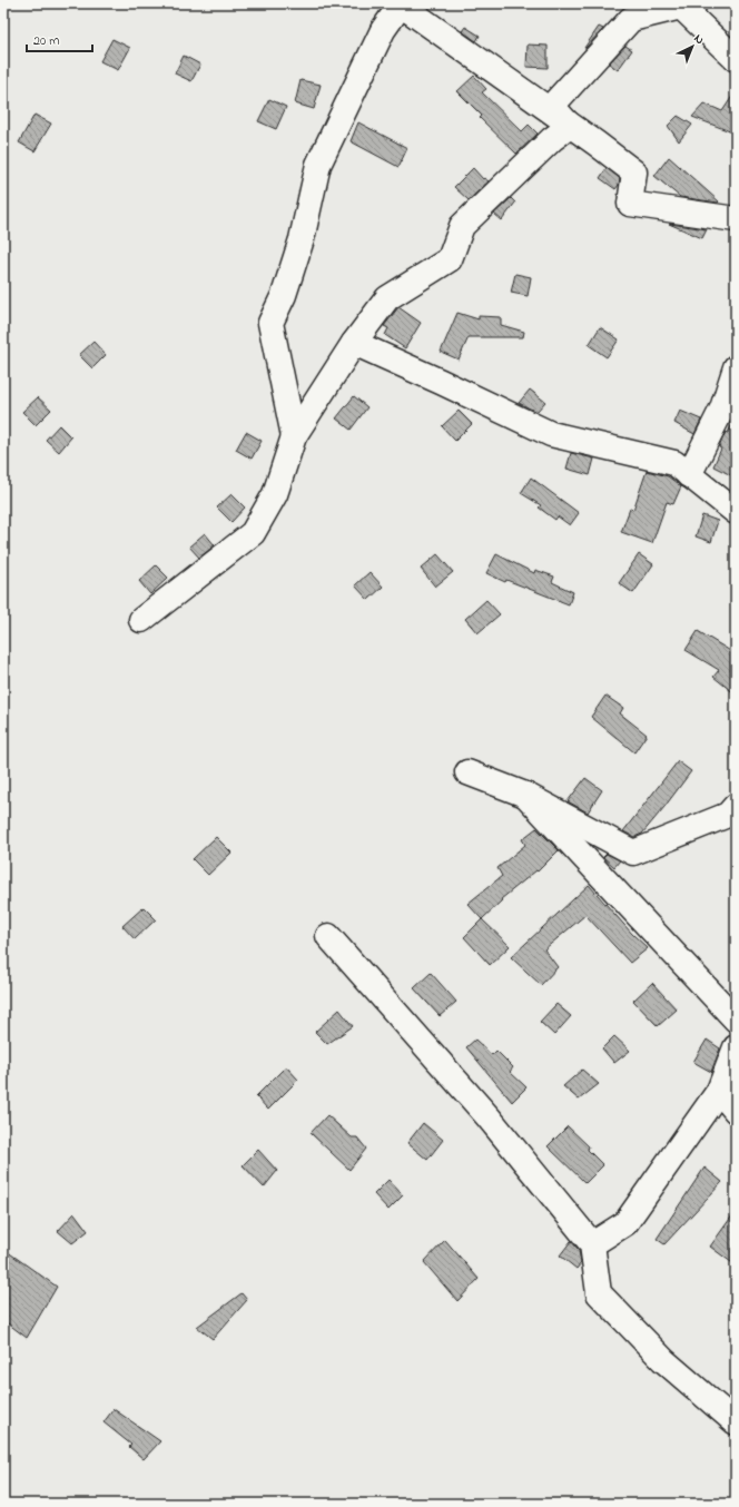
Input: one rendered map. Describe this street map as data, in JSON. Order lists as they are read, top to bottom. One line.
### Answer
{"scale_bar":"20 m","north":"top right"}
